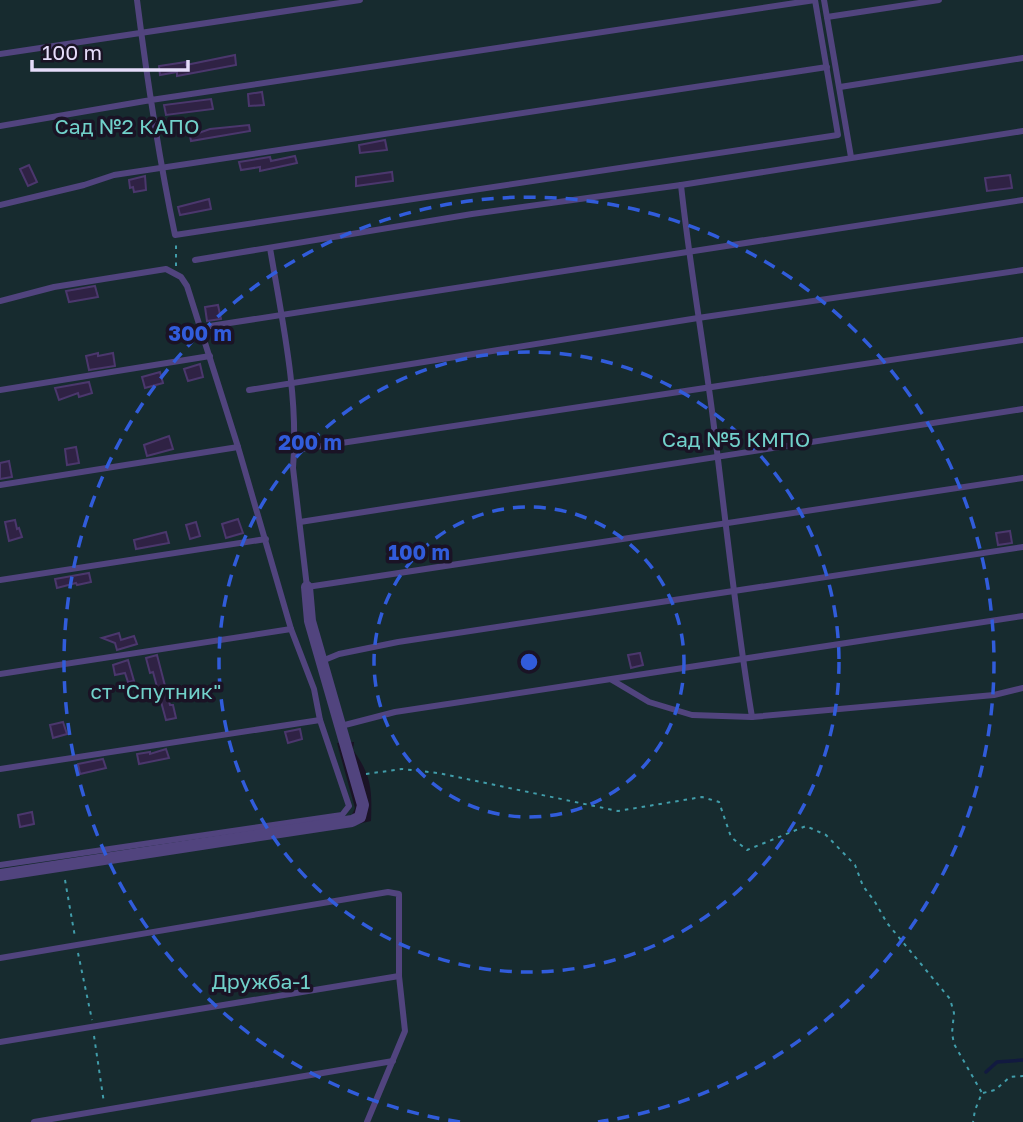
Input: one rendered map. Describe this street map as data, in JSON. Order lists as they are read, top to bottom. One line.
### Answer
{"parks":["Сад №2 КАПО","Сад №5 КМПО","ст \"Спутник\"","Дружба-1"],"scale_bar":"100 m","rings":["300 m","200 m","100 m"]}
